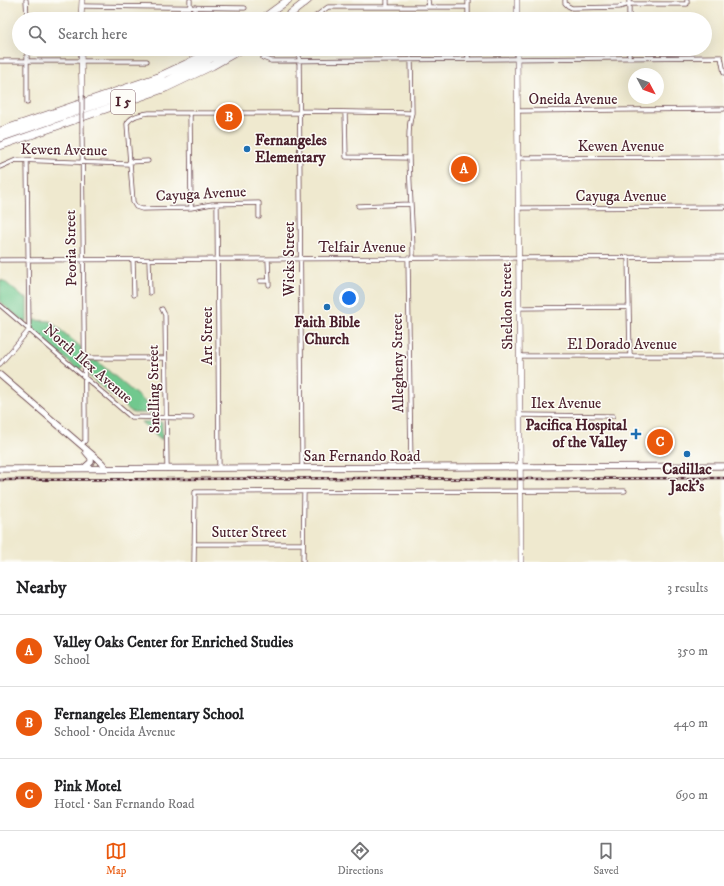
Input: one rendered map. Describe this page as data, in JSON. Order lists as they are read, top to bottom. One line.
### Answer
{"streets":{"highway":["I 5"],"main road":["Peoria Street","Sheldon Street","San Fernando Road"],"street":["Oneida Avenue","Kewen Avenue","Cayuga Avenue","Telfair Avenue","Wicks Street","Art Street","El Dorado Avenue","Allegheny Street","North Ilex Avenue","Snelling Street","Ilex Avenue","Sutter Street"]},"crossings":[["Oneida Avenue","Sheldon Street"],["Kewen Avenue","Cayuga Avenue"],["Kewen Avenue","Peoria Street"],["Kewen Avenue","Sheldon Street"],["Cayuga Avenue","Sheldon Street"],["Cayuga Avenue","Art Street"],["Telfair Avenue","Peoria Street"],["Telfair Avenue","Wicks Street"],["Telfair Avenue","Sheldon Street"],["Telfair Avenue","Art Street"],["Telfair Avenue","Allegheny Street"],["Peoria Street","North Ilex Avenue"],["Wicks Street","San Fernando Road"],["Sheldon Street","El Dorado Avenue"],["Sheldon Street","Ilex Avenue"],["Sheldon Street","San Fernando Road"],["Art Street","San Fernando Road"],["Allegheny Street","San Fernando Road"],["North Ilex Avenue","Snelling Street"],["Snelling Street","San Fernando Road"]],"places":{"other":["Fernangeles Elementary","Faith Bible Church","Cadillac Jack's"],"health":["Pacifica Hospital of the Valley"]},"north":"bottom right","page":{"search":"Search here","pins":["B","A","C"],"heading":["Nearby","3 results"],"list":[{"mark":"A","name":"Valley Oaks Center for Enriched Studies","note":"School","value":"350 m"},{"mark":"B","name":"Fernangeles Elementary School","note":"School · Oneida Avenue","value":"440 m"},{"mark":"C","name":"Pink Motel","note":"Hotel · San Fernando Road","value":"690 m"}],"nav":["Map","Directions","Saved"]}}
